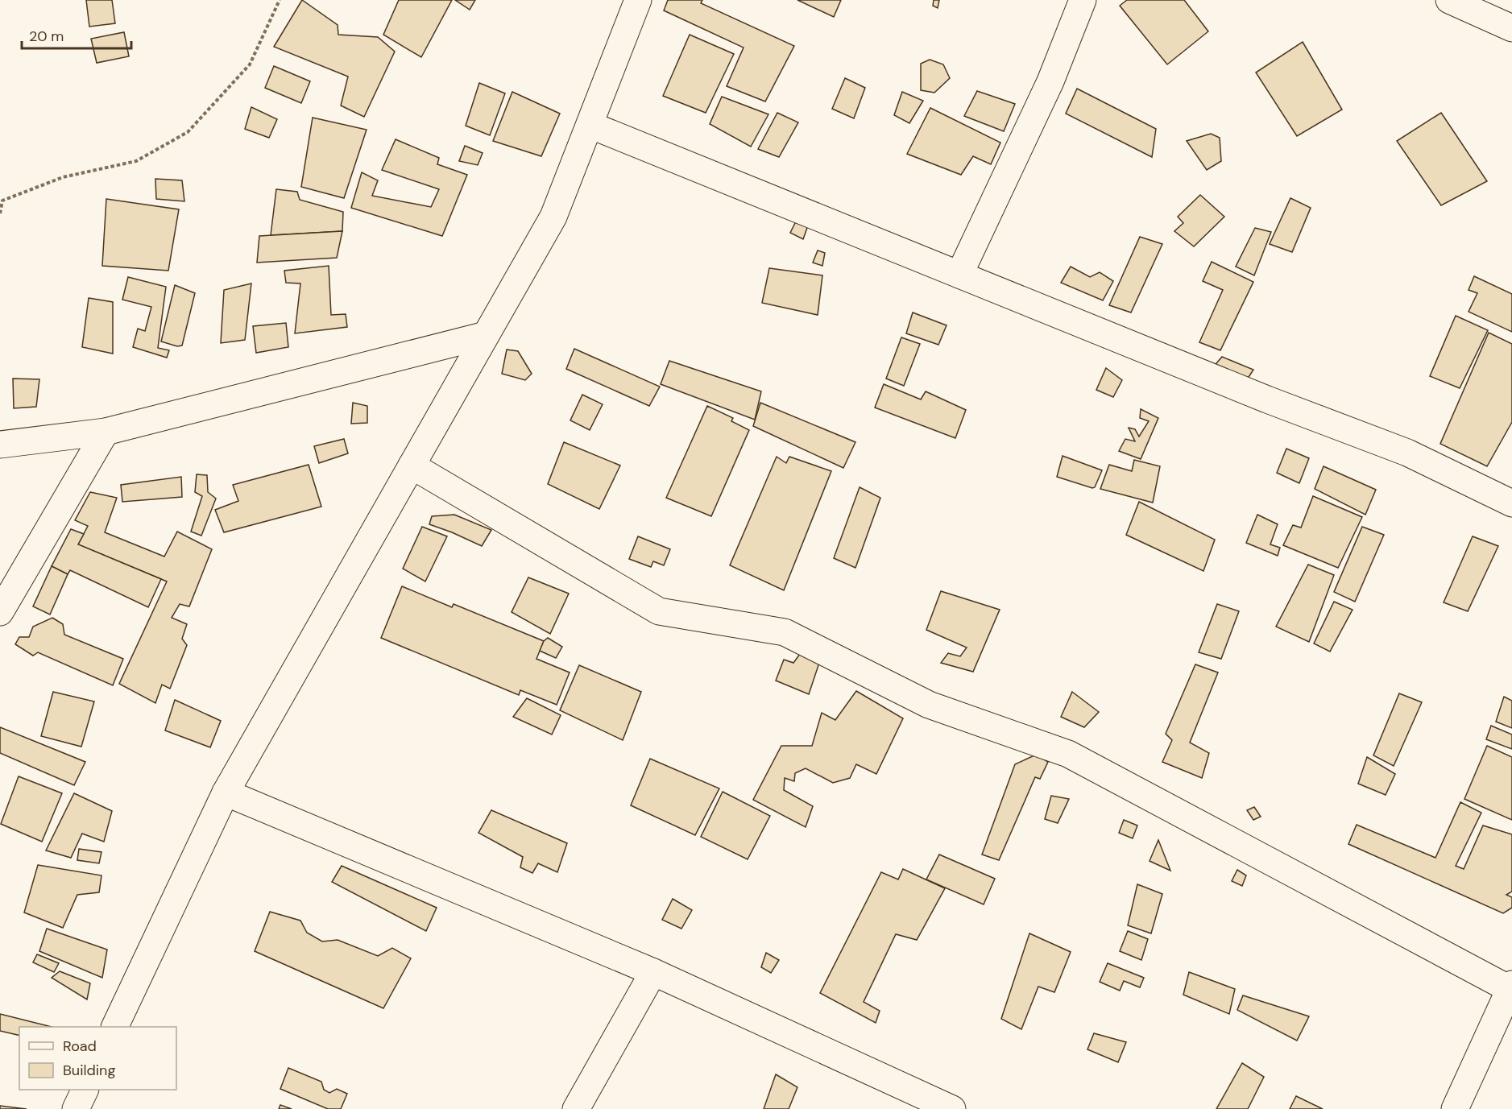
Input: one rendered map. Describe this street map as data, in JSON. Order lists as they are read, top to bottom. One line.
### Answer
{"legend":["Road","Building"],"scale_bar":"20 m"}
